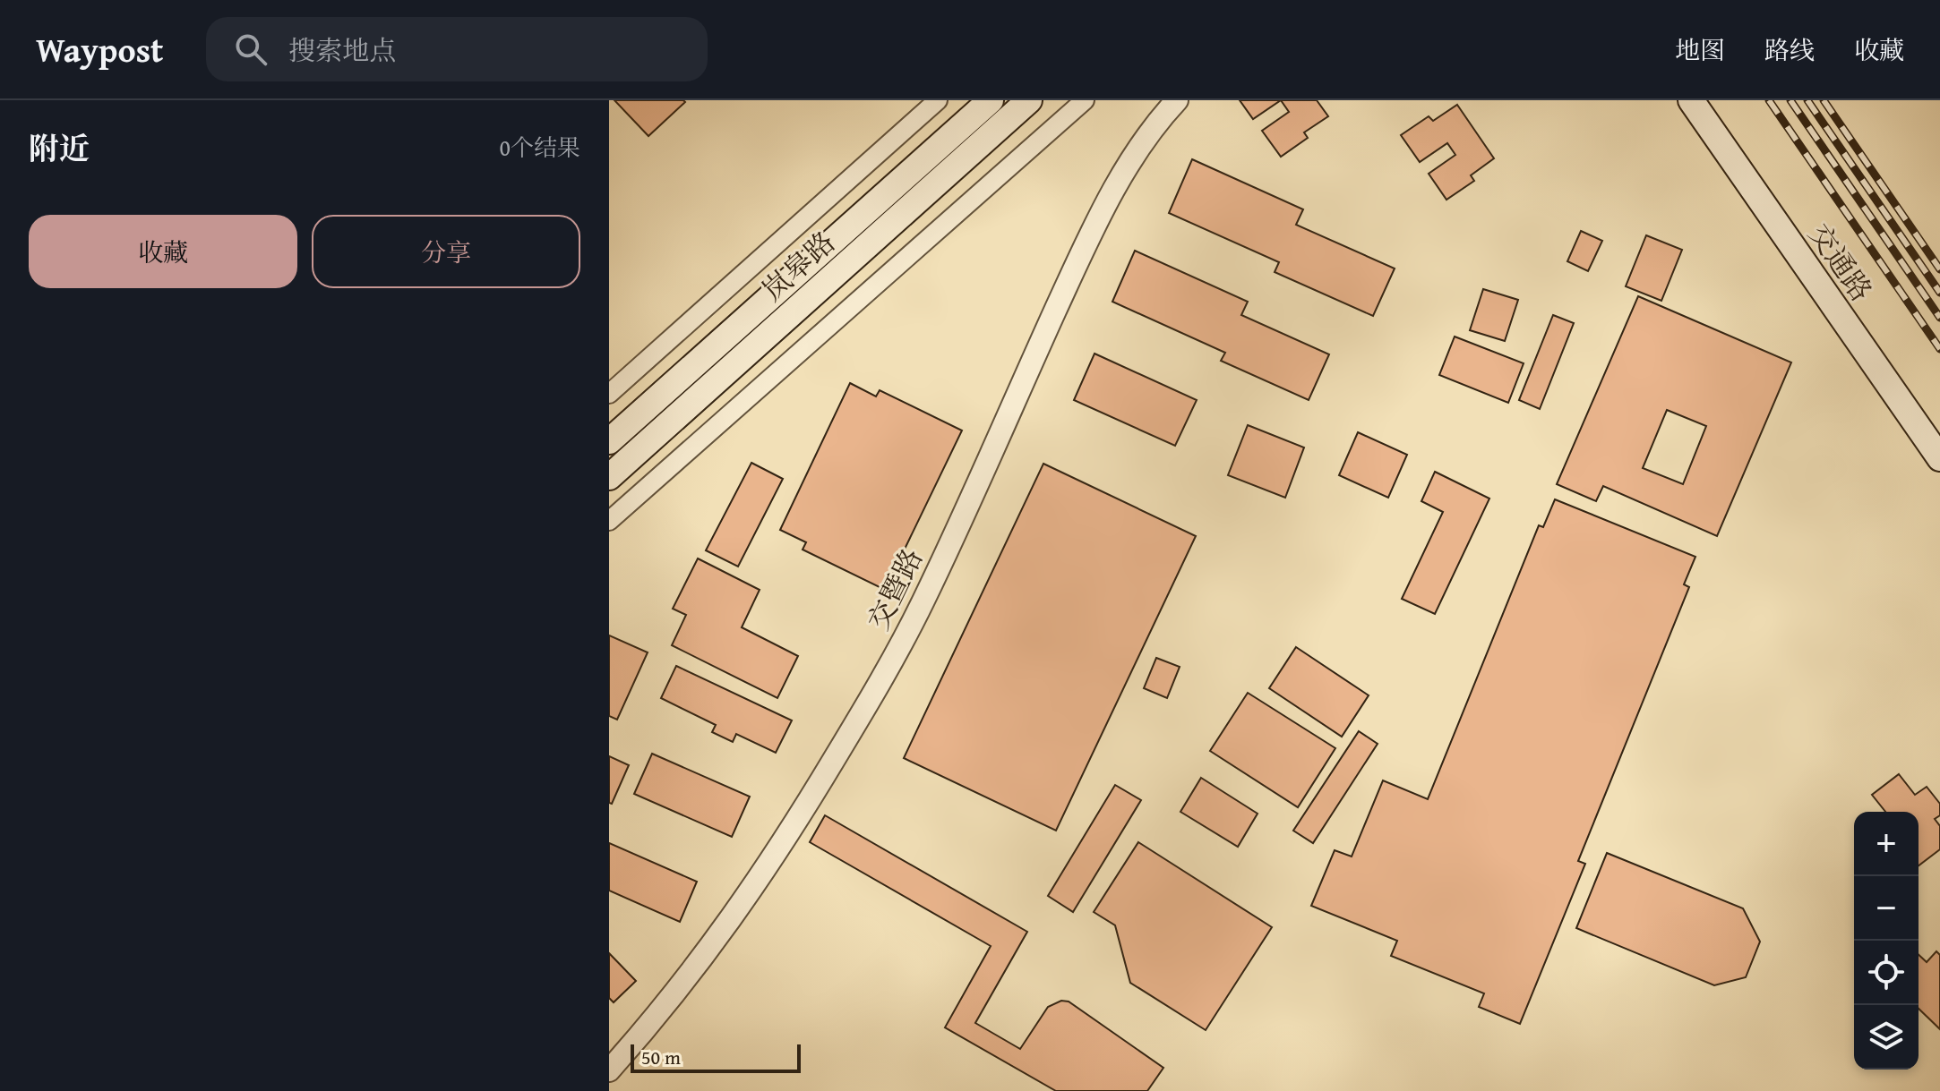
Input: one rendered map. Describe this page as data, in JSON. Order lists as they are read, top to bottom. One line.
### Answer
{"streets":{"main road":["交通路","岚皋路"],"street":["交暨路"]},"scale_bar":"50 m","page":{"header":"Waypost","search":"搜索地点","nav":["地图","路线","收藏"],"heading":["附近","0个结果"],"buttons":["收藏","分享"],"map_buttons":["+","−"],"scale":"50 m"}}
